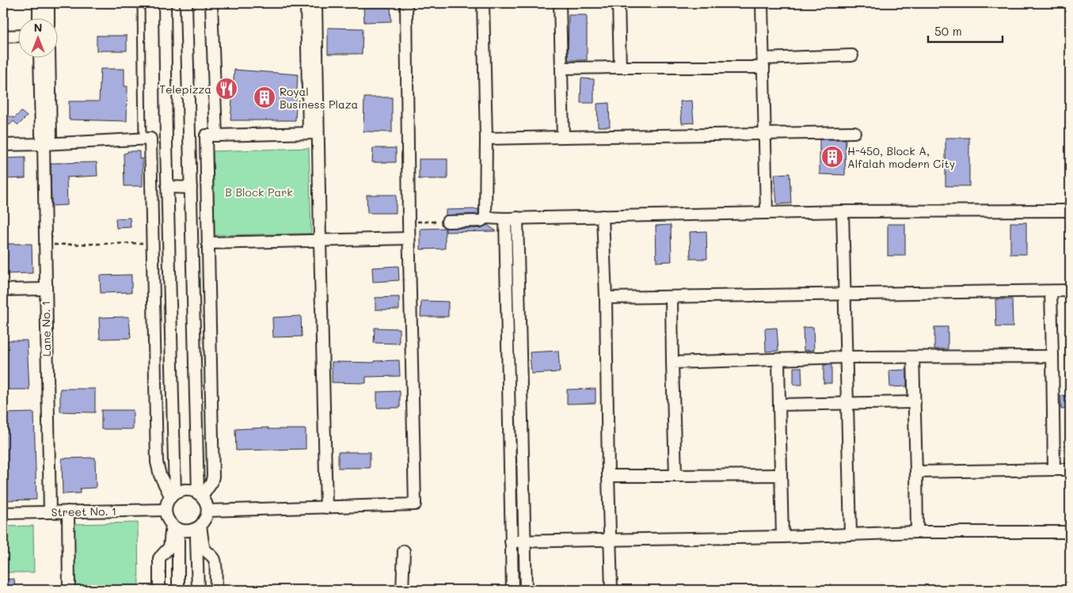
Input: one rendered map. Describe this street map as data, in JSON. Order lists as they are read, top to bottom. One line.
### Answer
{"streets":{"street":["Lane No. 1","Street No. 1"]},"crossings":[["Lane No. 1","Street No. 1"]],"parks":["B Block Park"],"places":{"restaurant":["Telepizza"],"building":["Royal Business Plaza","H-450, Block A, Alfalah modern City"]},"scale_bar":"50 m","north":"top"}
